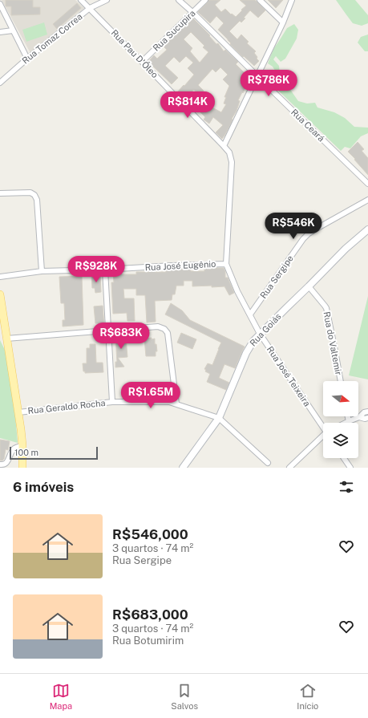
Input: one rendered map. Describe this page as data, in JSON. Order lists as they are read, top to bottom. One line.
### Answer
{"streets":{"street":["Rua Sucupira","Rua Tomaz Correa","Rua Pau D'Óleo","Rua Ceará","Rua José Eugênio","Rua Sergipe","Rua Goiás","Rua do Valtemir","Rua José Teixeira","Rua Geraldo Rocha"]},"crossings":[["Rua Sucupira","Rua Pau D'Óleo"],["Rua Sucupira","Rua Ceará"],["Rua Tomaz Correa","Rua Pau D'Óleo"],["Rua Pau D'Óleo","Rua José Eugênio"],["Rua Pau D'Óleo","Rua José Teixeira"],["Rua José Eugênio","Rua José Teixeira"],["Rua Sergipe","Rua José Teixeira"],["Rua Goiás","Rua do Valtemir"],["Rua Goiás","Rua José Teixeira"],["Rua Goiás","Rua Geraldo Rocha"]],"scale_bar":"100 m","north":"right","page":{"price":["R$786K","R$814K","R$546K","R$928K","R$683K","R$1.65M"],"scale":"100 m","heading":"6 imóveis","list":[{"name":"R$546,000","note":"3 quartos · 74 m² · Rua Sergipe"},{"name":"R$683,000","note":"3 quartos · 74 m² · Rua Botumirim"}],"tabs":["Mapa","Salvos","Início"]}}
